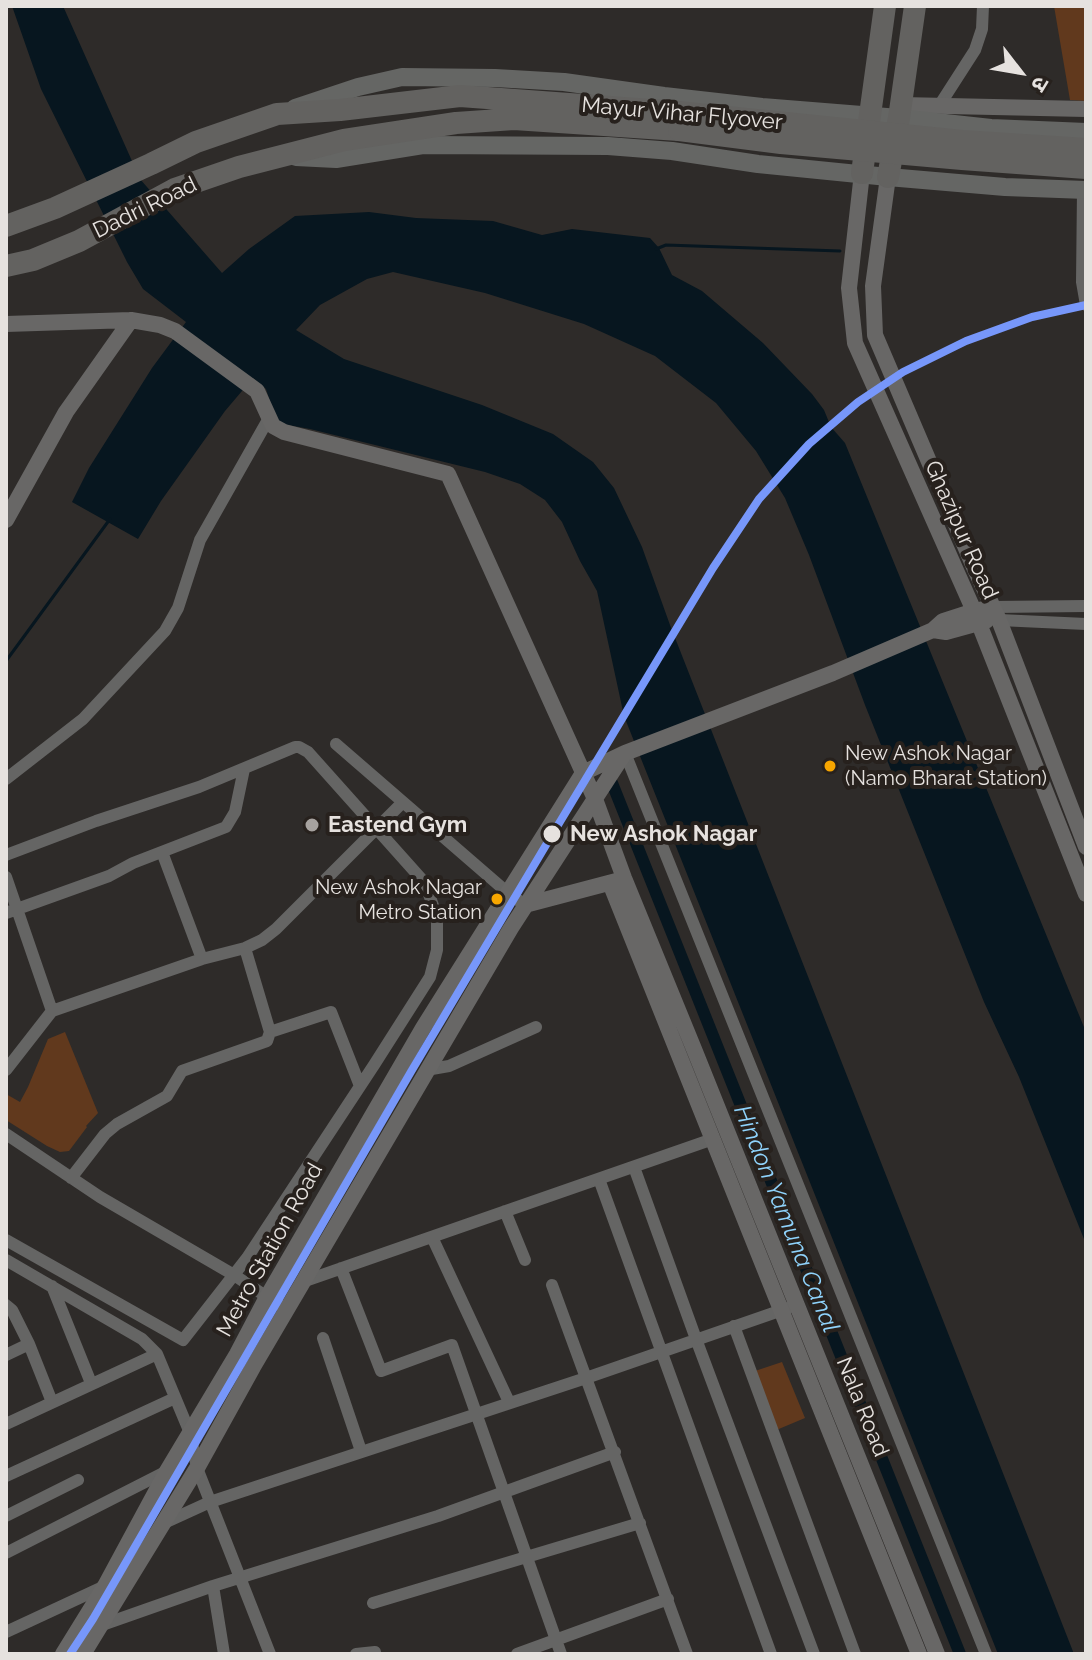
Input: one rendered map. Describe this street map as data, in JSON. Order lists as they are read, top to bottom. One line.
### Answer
{"streets":{"highway":["Mayur Vihar Flyover","Dadri Road"],"street":["Ghazipur Road","Metro Station Road","Nala Road"]},"crossings":[["Mayur Vihar Flyover","Dadri Road"]],"water":["Hindon Yamuna Canal"],"places":["New Ashok Nagar (Namo Bharat Station)","Eastend Gym","New Ashok Nagar","New Ashok Nagar Metro Station"],"north":"bottom right"}
